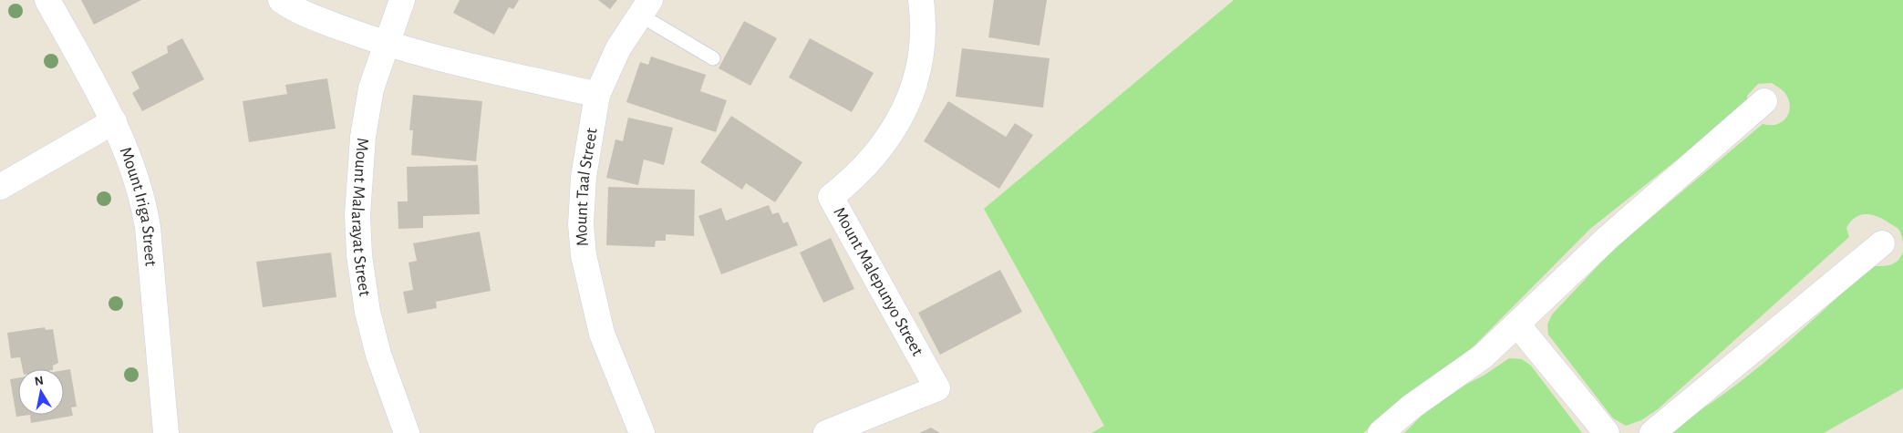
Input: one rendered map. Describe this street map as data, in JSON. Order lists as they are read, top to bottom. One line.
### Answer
{"streets":{"street":["Mount Taal Street","Mount Iriga Street","Mount Malarayat Street","Mount Malepunyo Street"]},"north":"top"}
